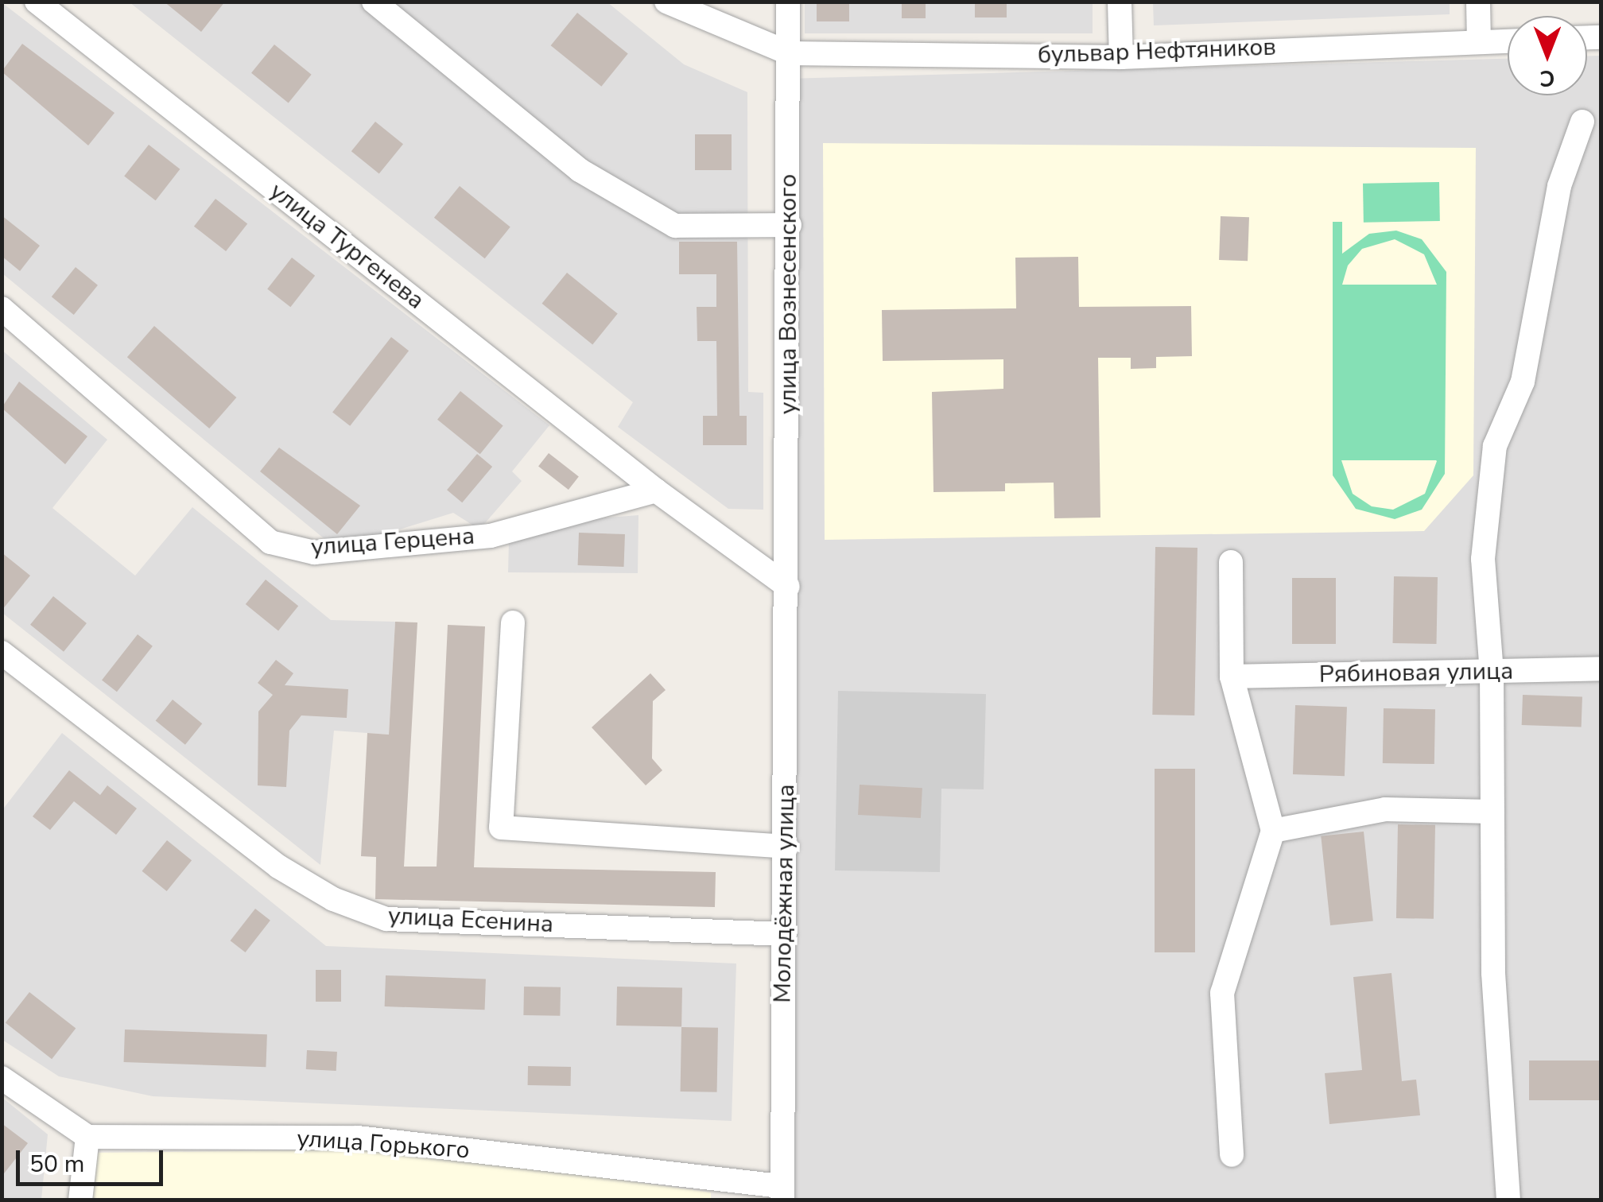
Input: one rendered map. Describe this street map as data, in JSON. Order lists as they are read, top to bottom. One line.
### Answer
{"streets":{"street":["бульвар Нефтяников","улица Тургенева","улица Вознесенского","улица Герцена","Рябиновая улица","Молодёжная улица","улица Есенина","улица Горького"]},"crossings":[["бульвар Нефтяников","улица Вознесенского"],["улица Тургенева","улица Герцена"],["улица Вознесенского","Молодёжная улица"],["Молодёжная улица","улица Есенина"],["Молодёжная улица","улица Горького"]],"scale_bar":"50 m","north":"bottom"}
